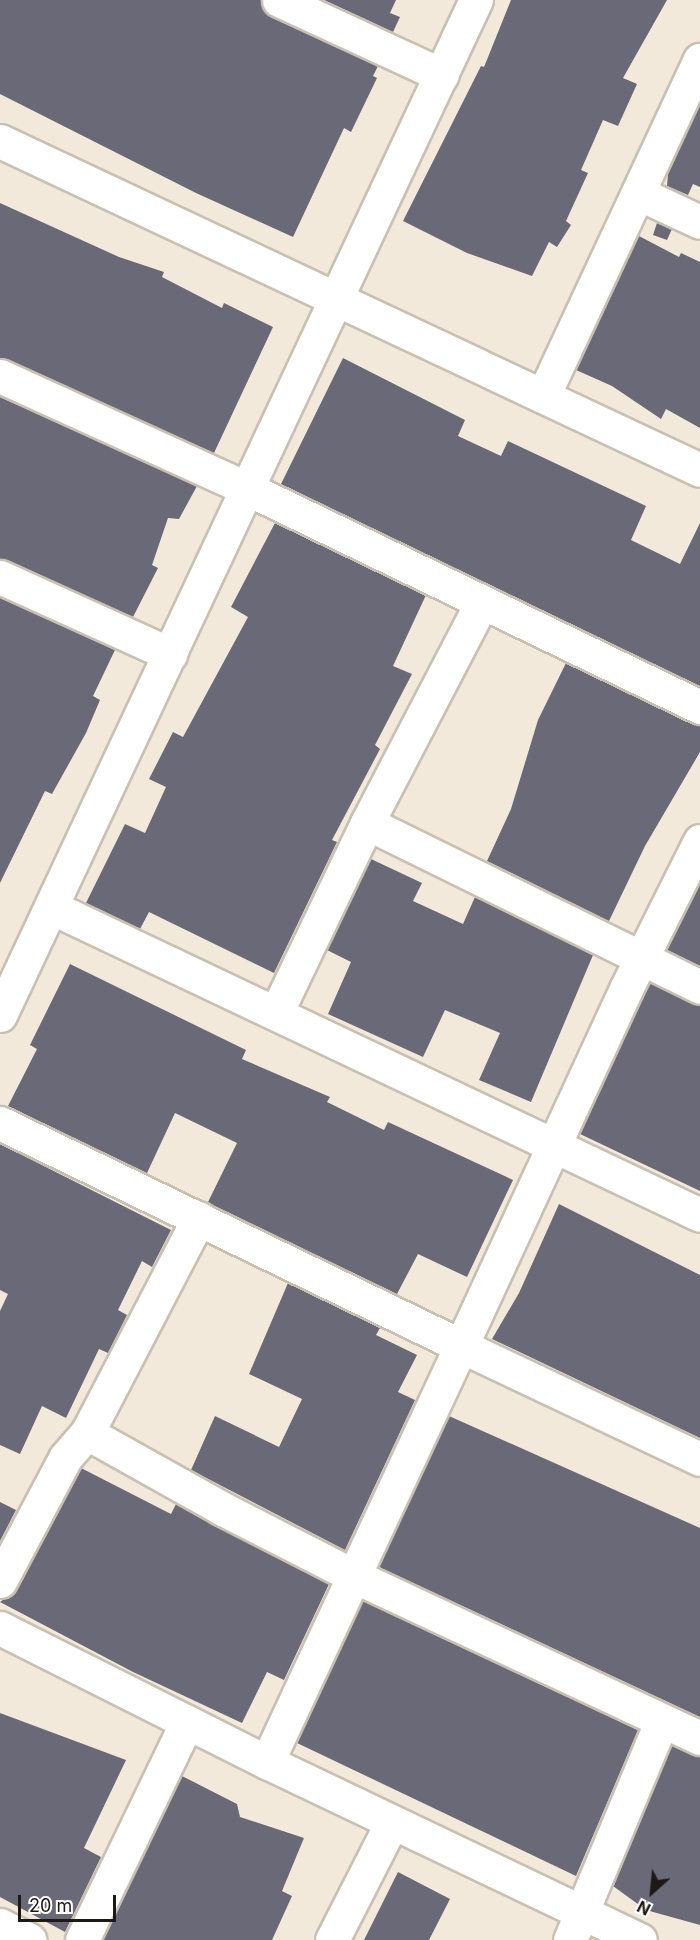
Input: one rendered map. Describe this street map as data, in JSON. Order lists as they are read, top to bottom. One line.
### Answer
{"scale_bar":"20 m","north":"bottom left"}
